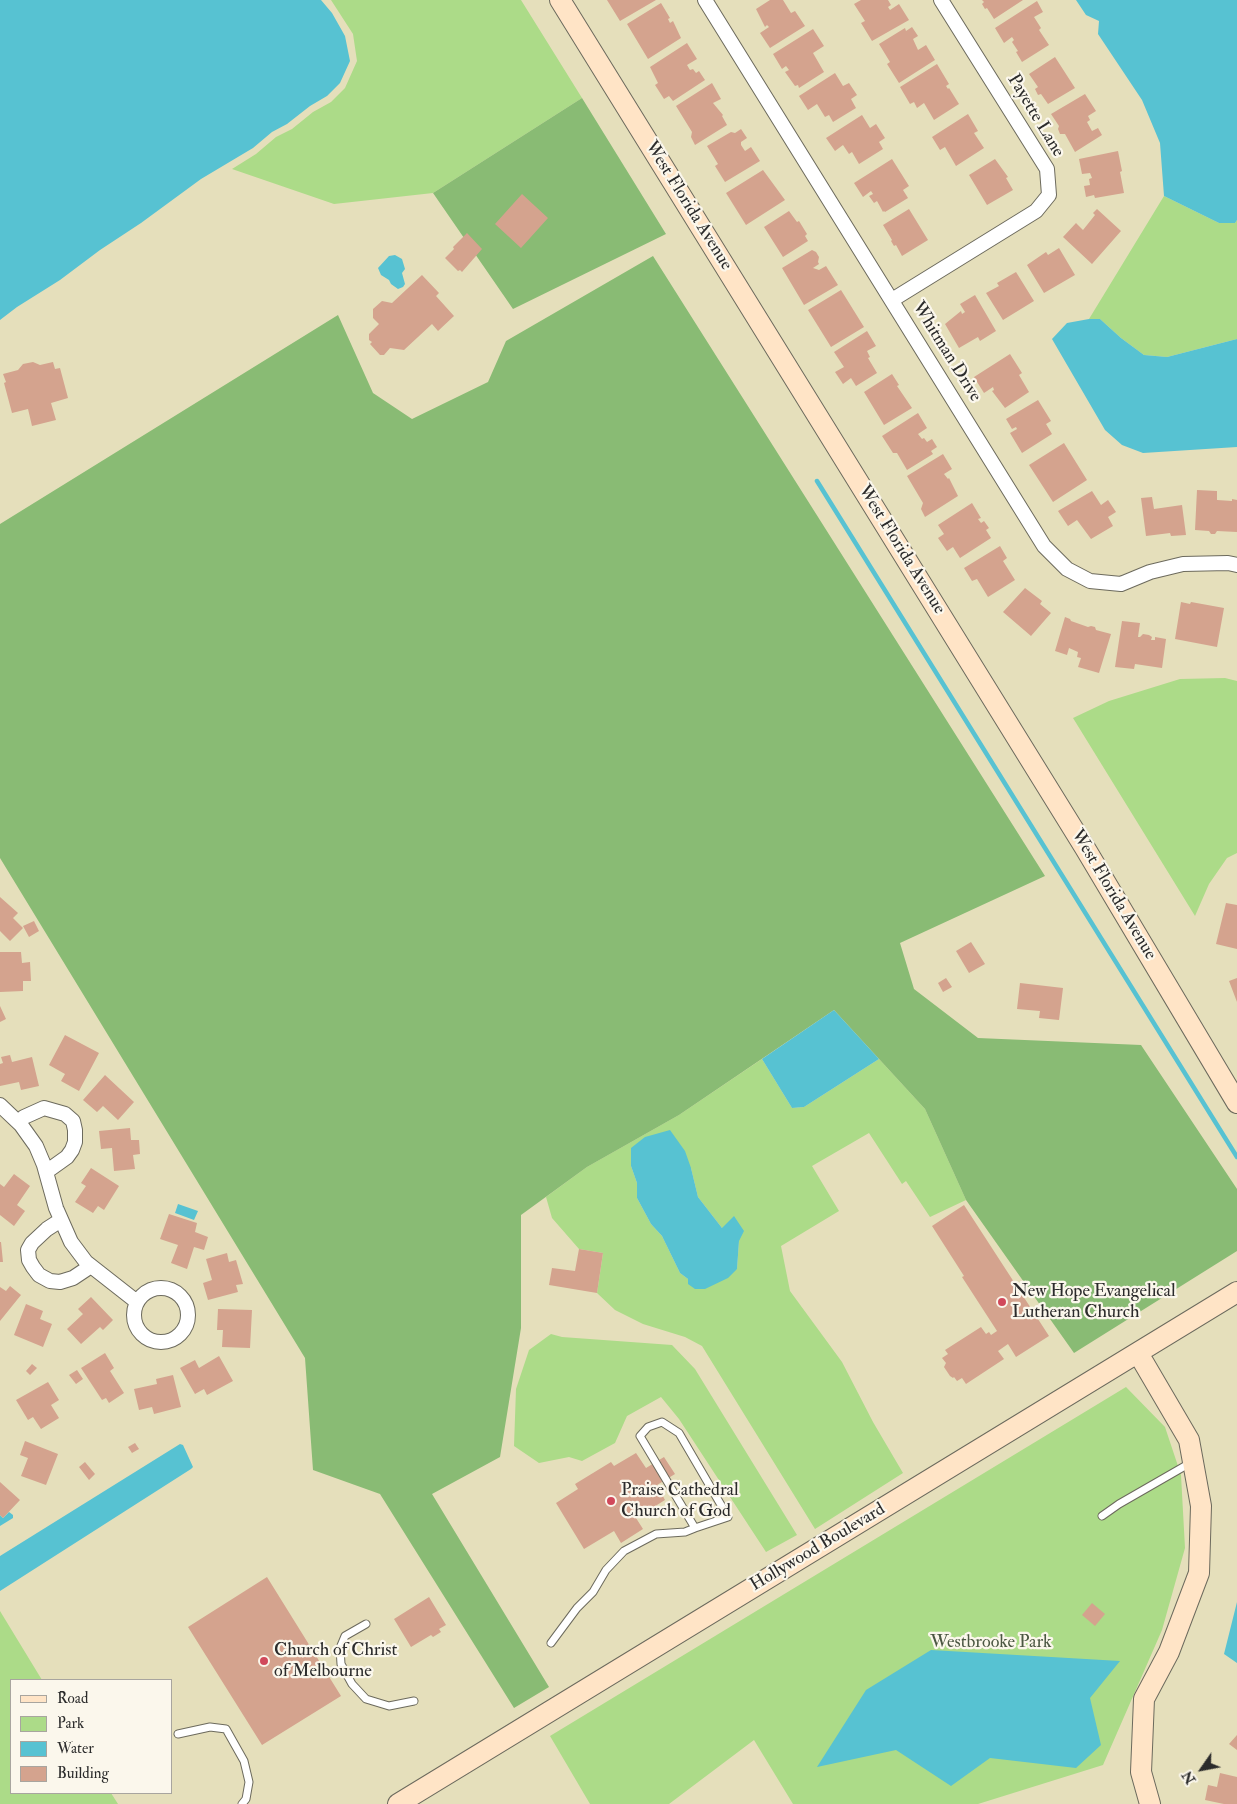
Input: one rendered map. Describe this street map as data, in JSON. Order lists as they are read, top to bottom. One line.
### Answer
{"streets":{"street":["Payette Lane","West Florida Avenue","Whitman Drive","Hollywood Boulevard"]},"crossings":[["Payette Lane","Whitman Drive"]],"parks":["Westbrooke Park"],"places":["New Hope Evangelical Lutheran Church","Praise Cathedral Church of God","Church of Christ of Melbourne"],"legend":["Road","Park","Water","Building"],"north":"bottom left"}
